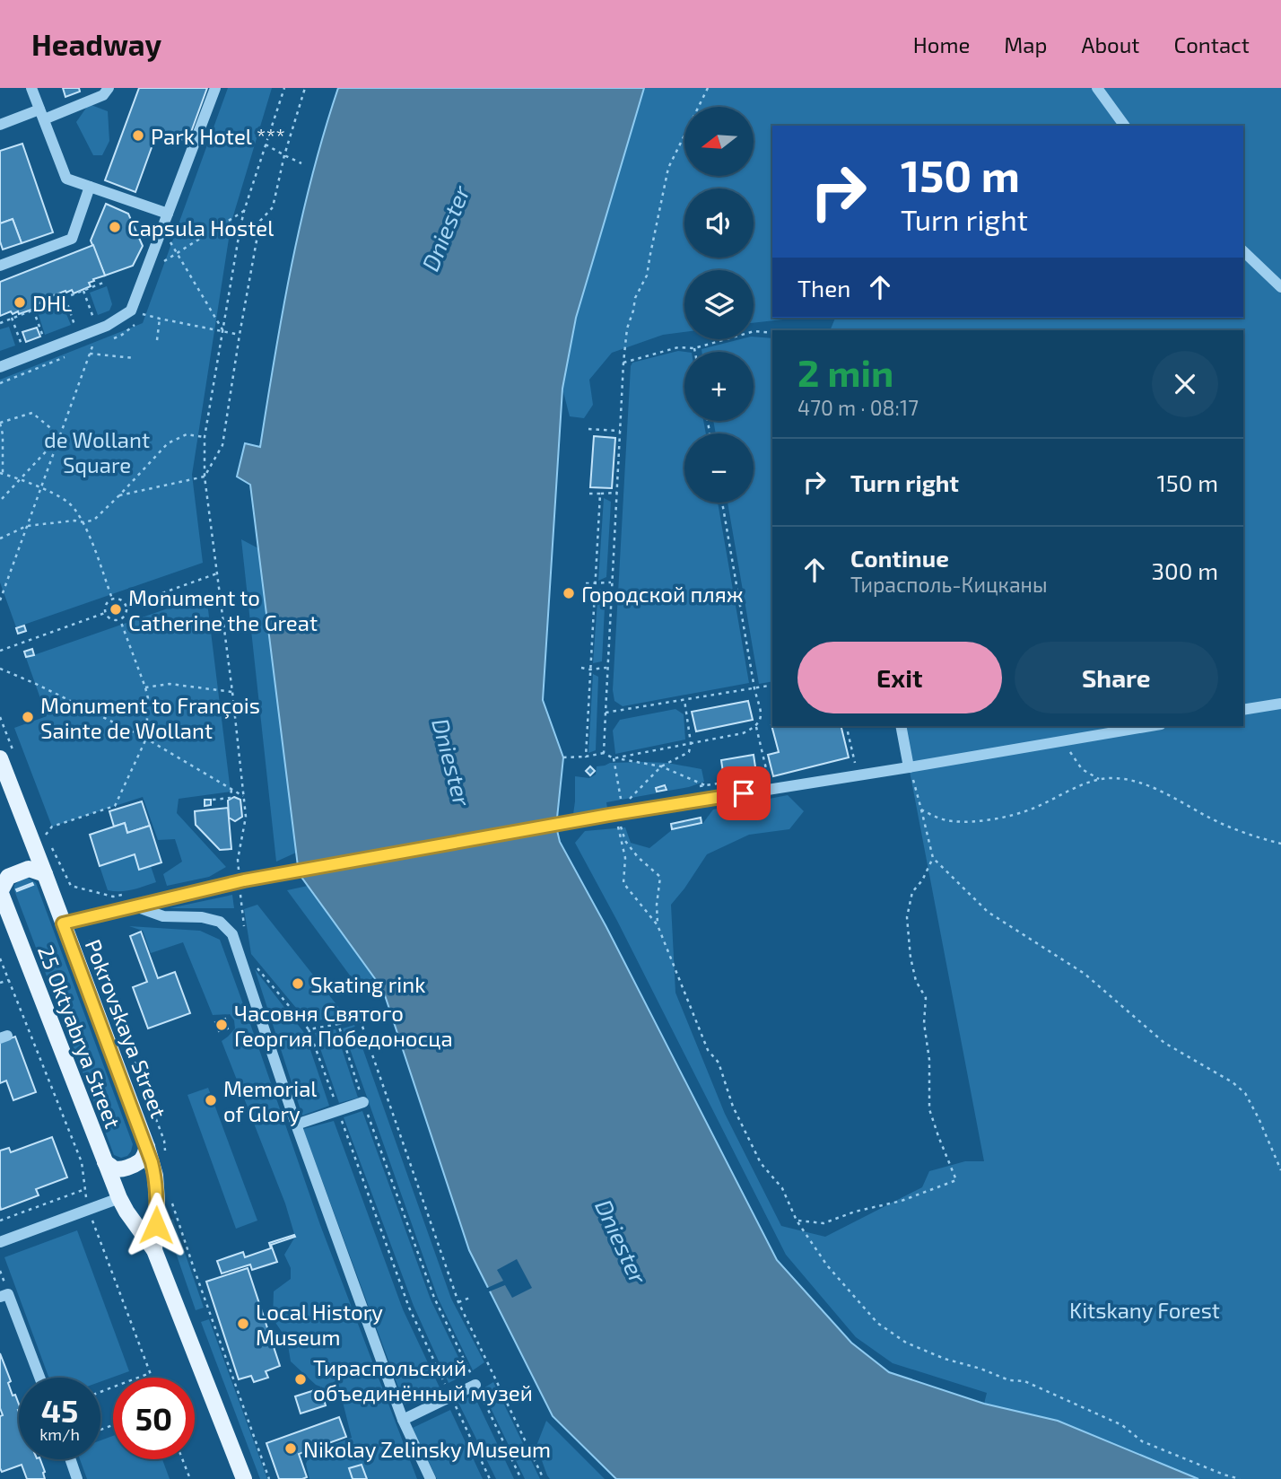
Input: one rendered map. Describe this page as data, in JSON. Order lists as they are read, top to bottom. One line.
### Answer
{"streets":{"main road":["Pokrovskaya Street","25 Oktyabrya Street"]},"crossings":[["Pokrovskaya Street","25 Oktyabrya Street"]],"water":["Dniester"],"parks":["de Wollant Square","Kitskany Forest"],"places":["Park Hotel ***","Capsula Hostel","DHL","Городской пляж","Monument to Catherine the Great","Monument to François Sainte de Wollant","Skating rink","Часовня Святого Георгия Победоносца","Memorial of Glory","Local History Museum","Тираспольский объединённый музей","Nikolay Zelinsky Museum"],"north":"left","page":{"header":"Headway","nav":["Home","Map","About","Contact"],"map_buttons":["+","−"],"turn":["150 m","Turn right"],"then":"Then","heading":["2 min","470 m · 08:17"],"list":[{"name":"Turn right","value":"150 m"},{"name":"Continue","note":"Тирасполь-Кицканы","value":"300 m"}],"buttons":["Exit","Share"],"speed":"45 km/h","limit":"50"}}
